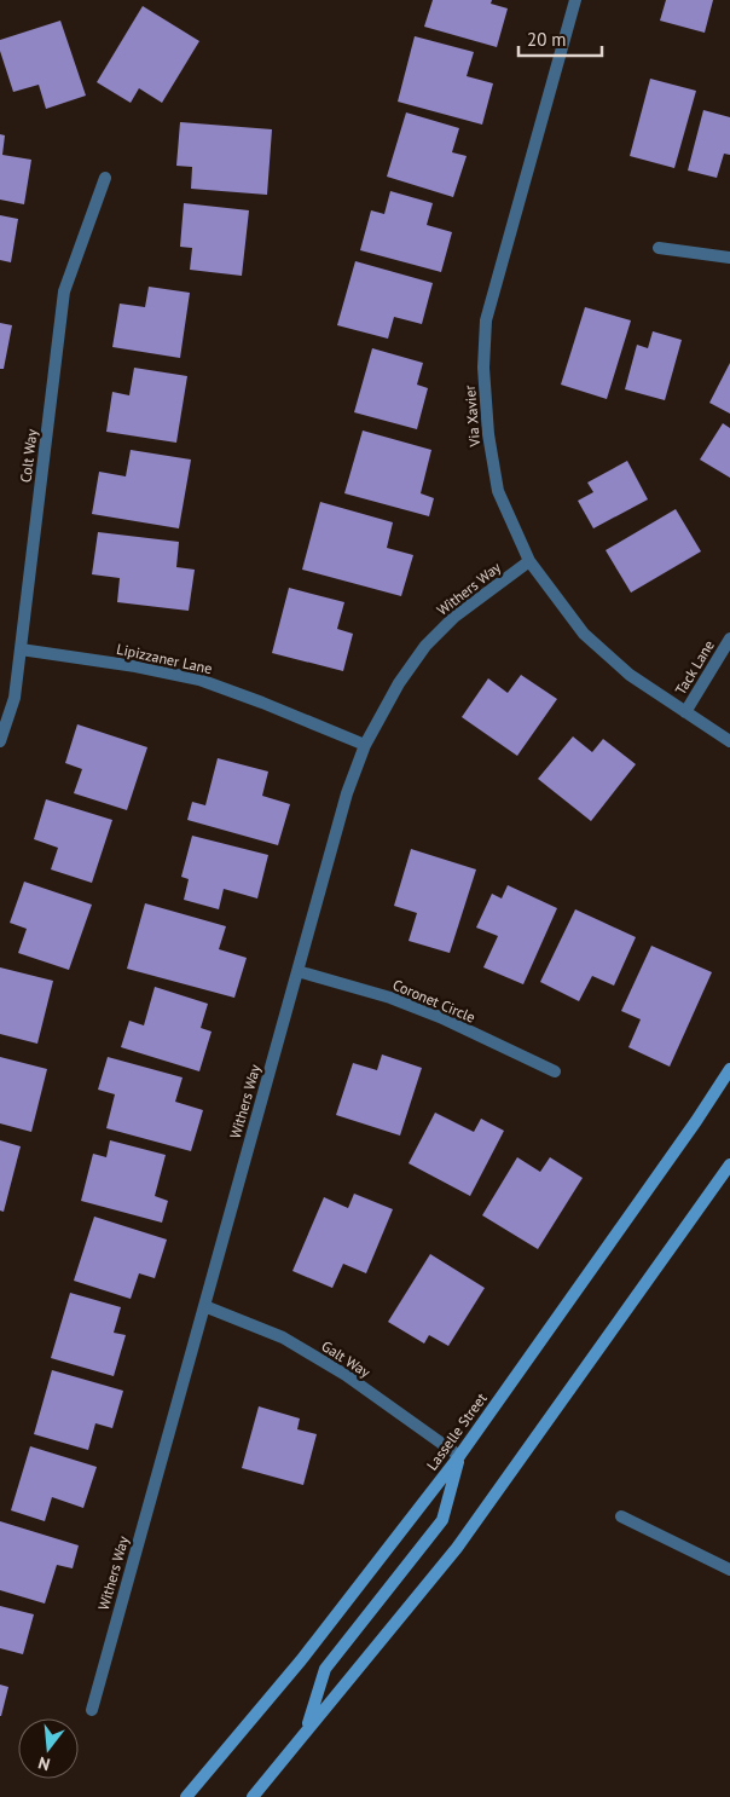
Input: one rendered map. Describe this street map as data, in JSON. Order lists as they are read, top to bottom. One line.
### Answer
{"streets":{"main road":["Lasselle Street"],"street":["Via Xavier","Colt Way","Withers Way","Lipizzaner Lane","Tack Lane","Coronet Circle","Galt Way"]},"crossings":[["Via Xavier","Withers Way"],["Via Xavier","Tack Lane"],["Colt Way","Lipizzaner Lane"],["Withers Way","Lipizzaner Lane"],["Withers Way","Coronet Circle"],["Withers Way","Galt Way"],["Galt Way","Lasselle Street"]],"scale_bar":"20 m","north":"bottom"}
